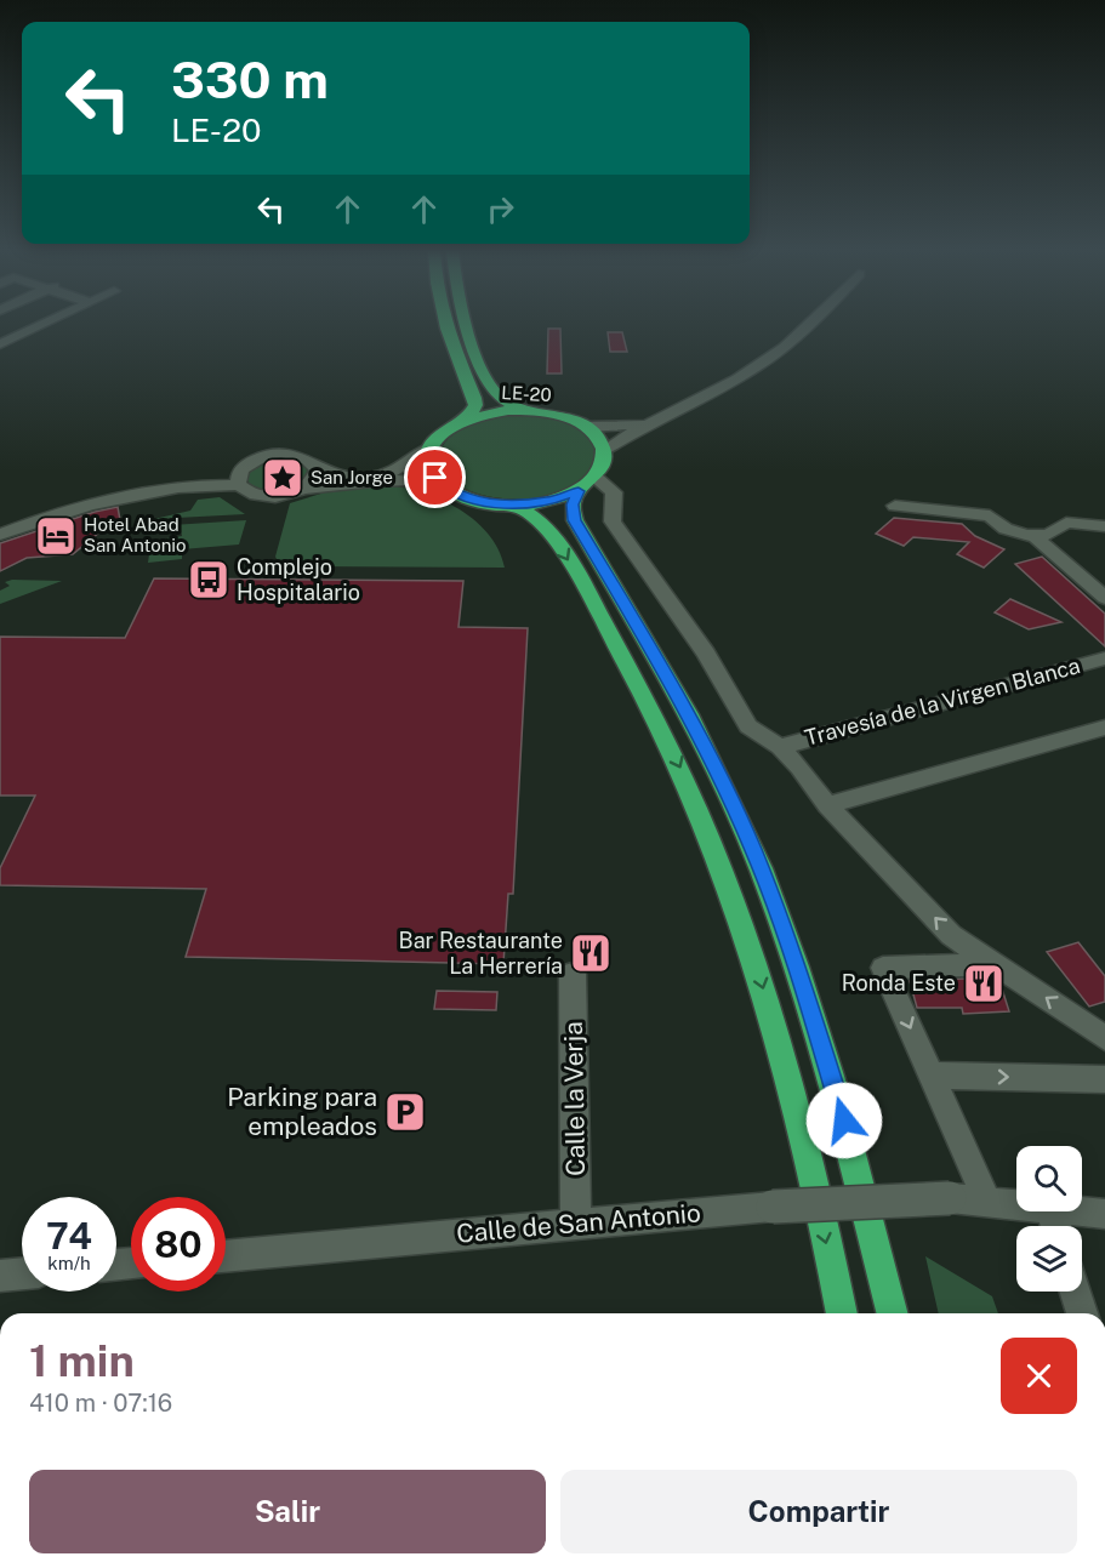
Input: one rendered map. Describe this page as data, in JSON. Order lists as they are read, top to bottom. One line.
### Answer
{"streets":{"highway":["LE-20"],"street":["Travesía de la Virgen Blanca","Calle la Verja","Calle de San Antonio"]},"crossings":[["Calle la Verja","Calle de San Antonio"]],"places":{"place":["San Jorge"],"hotel":["Hotel Abad San Antonio"],"bus stop":["Complejo Hospitalario"],"restaurant":["Bar Restaurante La Herrería","Ronda Este"],"parking":["Parking para empleados"]},"page":{"turn":["330 m","LE-20"],"speed":"74 km/h","limit":"80","heading":["1 min","410 m · 07:16"],"buttons":["Salir","Compartir"]}}
